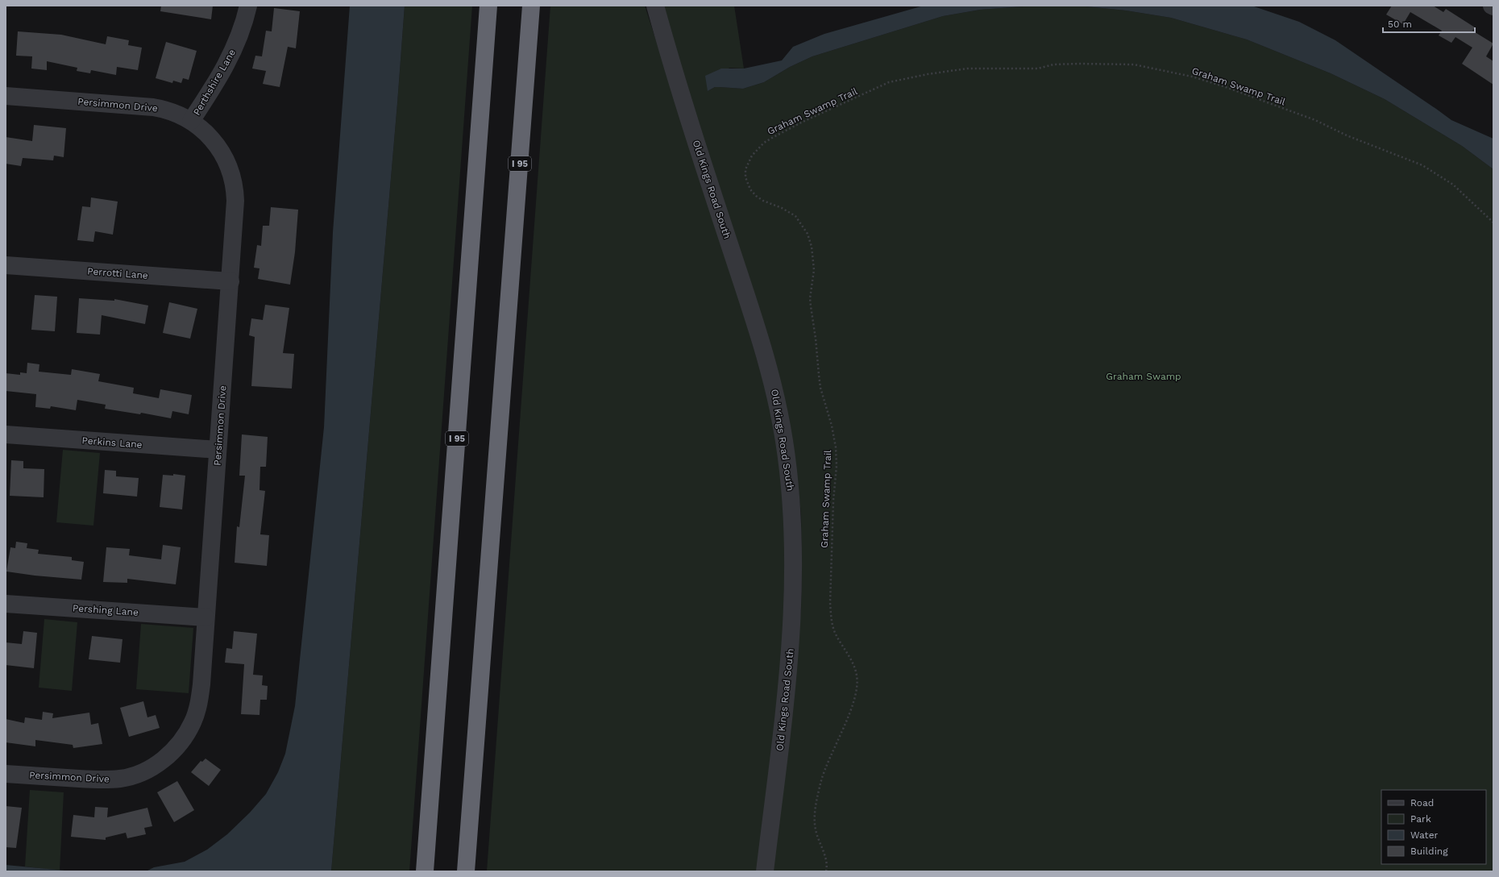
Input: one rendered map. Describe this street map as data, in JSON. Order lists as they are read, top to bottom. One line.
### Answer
{"streets":{"highway":["I 95"],"street":["Perthshire Lane","Persimmon Drive","Old Kings Road South","Perrotti Lane","Perkins Lane","Pershing Lane"],"path":["Graham Swamp Trail"]},"crossings":[["Perthshire Lane","Persimmon Drive"],["Persimmon Drive","Perrotti Lane"],["Persimmon Drive","Perkins Lane"],["Persimmon Drive","Pershing Lane"]],"parks":["Graham Swamp"],"legend":["Road","Park","Water","Building"],"scale_bar":"50 m"}
